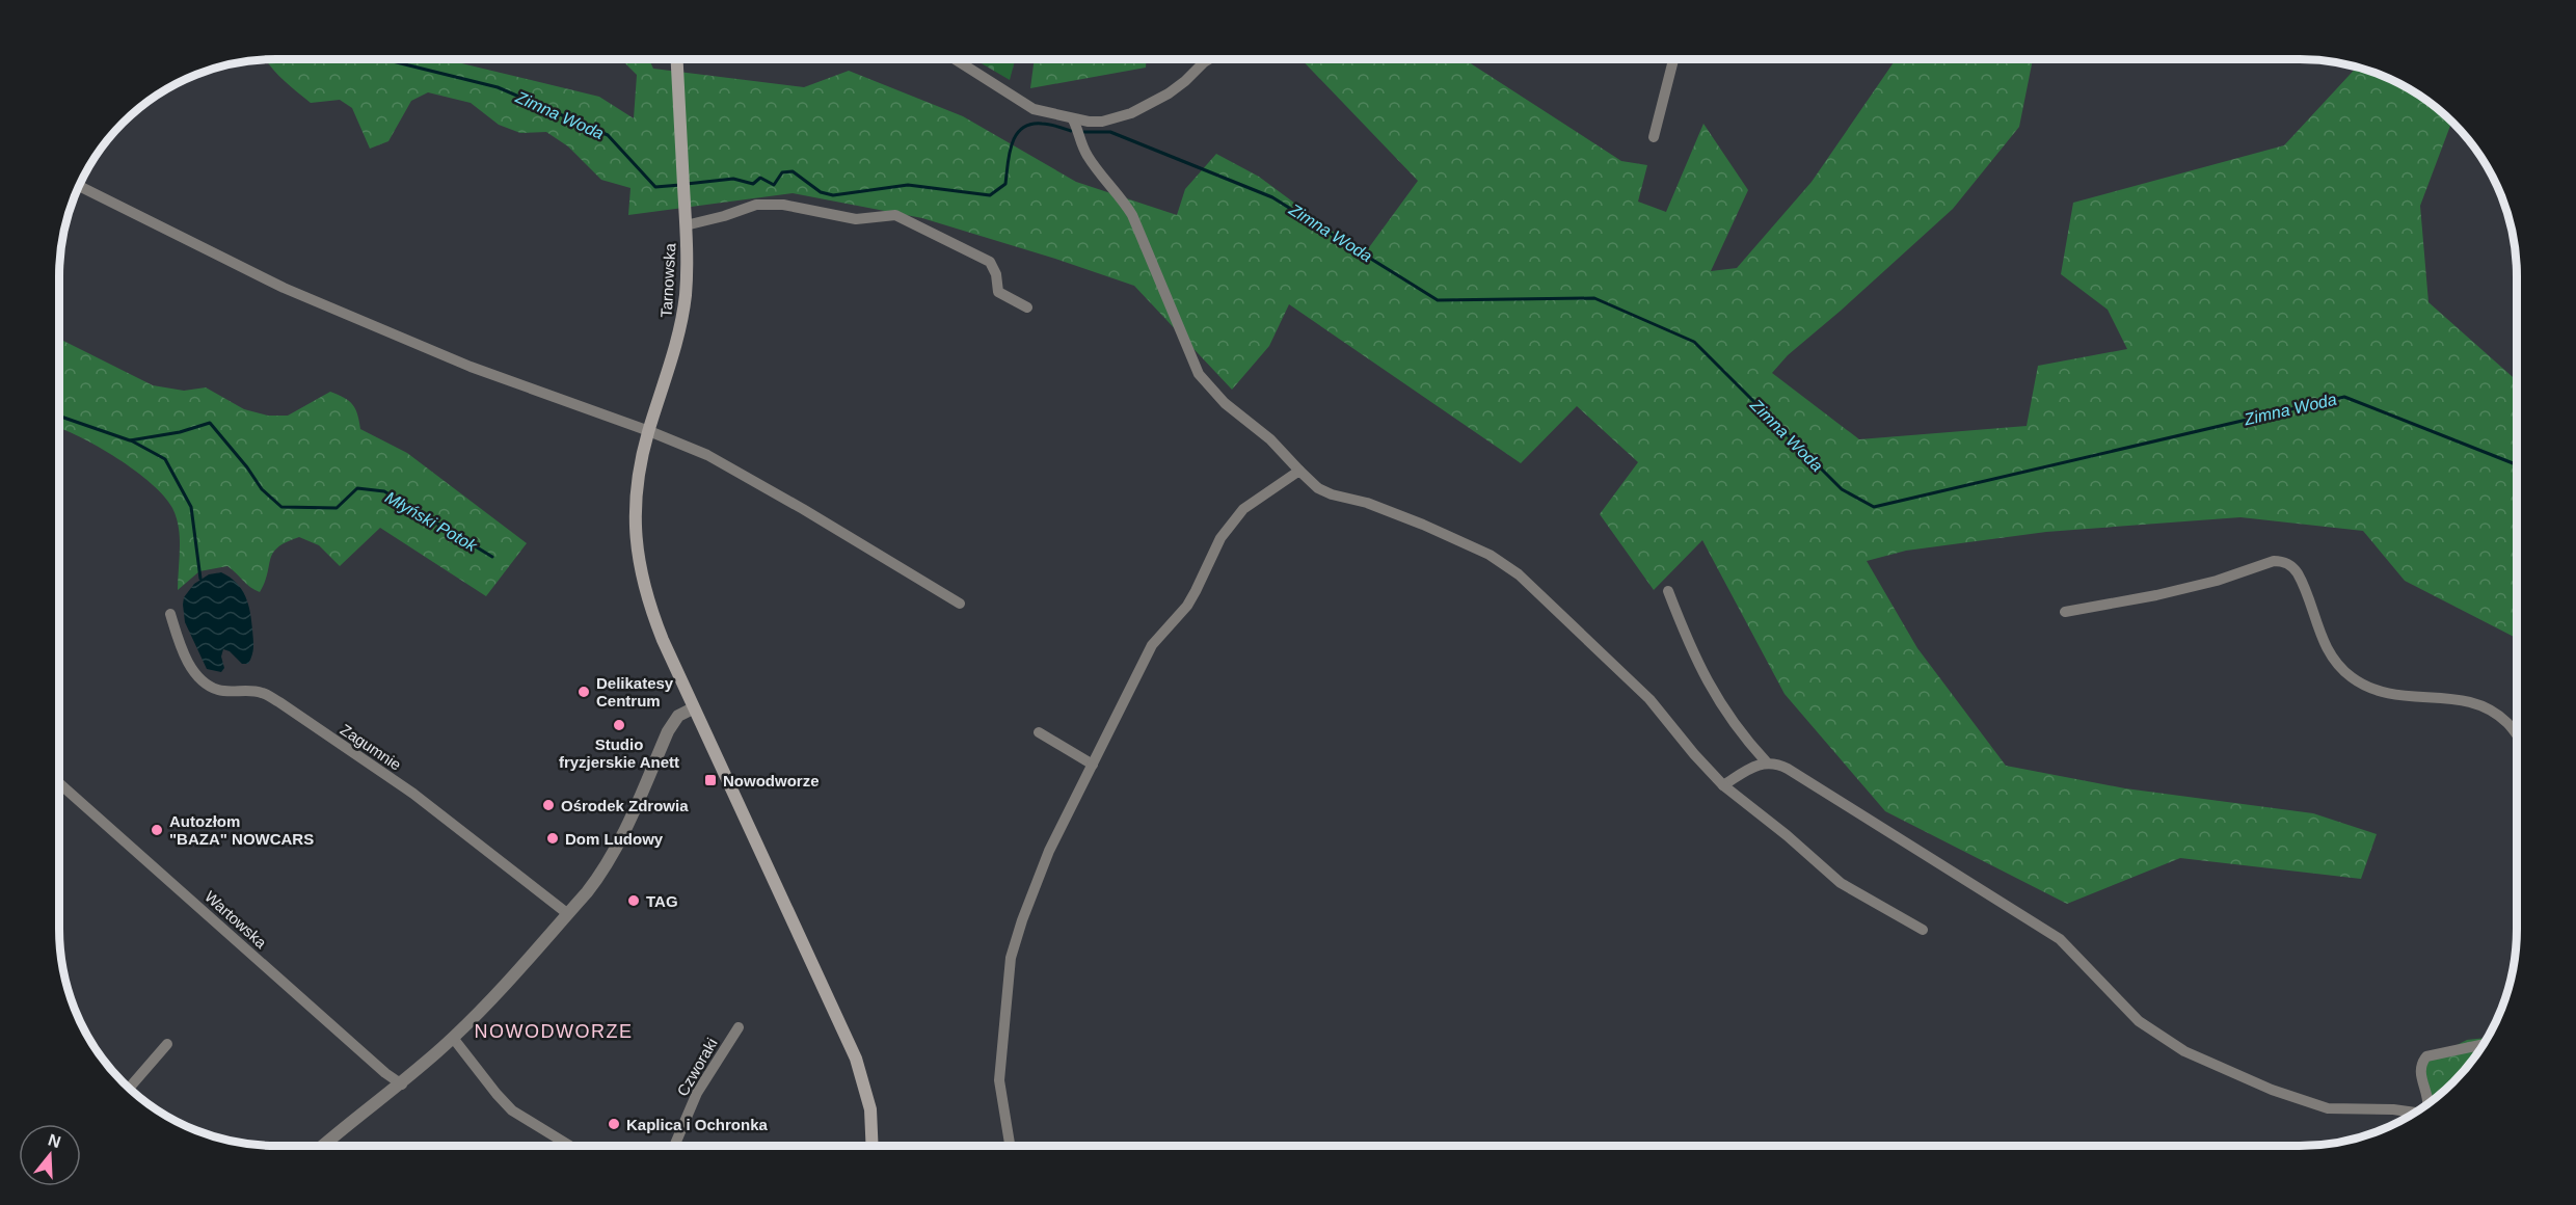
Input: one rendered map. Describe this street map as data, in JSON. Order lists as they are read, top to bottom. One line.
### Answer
{"streets":{"main road":["Tarnowska"],"street":["Zagumnie","Wartowska","Czworaki"]},"districts":["NOWODWORZE"],"water":["Zimna Woda","Młyński Potok"],"places":{"other":["Delikatesy Centrum","Studio fryzjerskie Anett","Ośrodek Zdrowia","Autozłom \"BAZA\" NOWCARS","Dom Ludowy","TAG","Kaplica i Ochronka"],"transit":["Nowodworze"]},"north":"top"}
